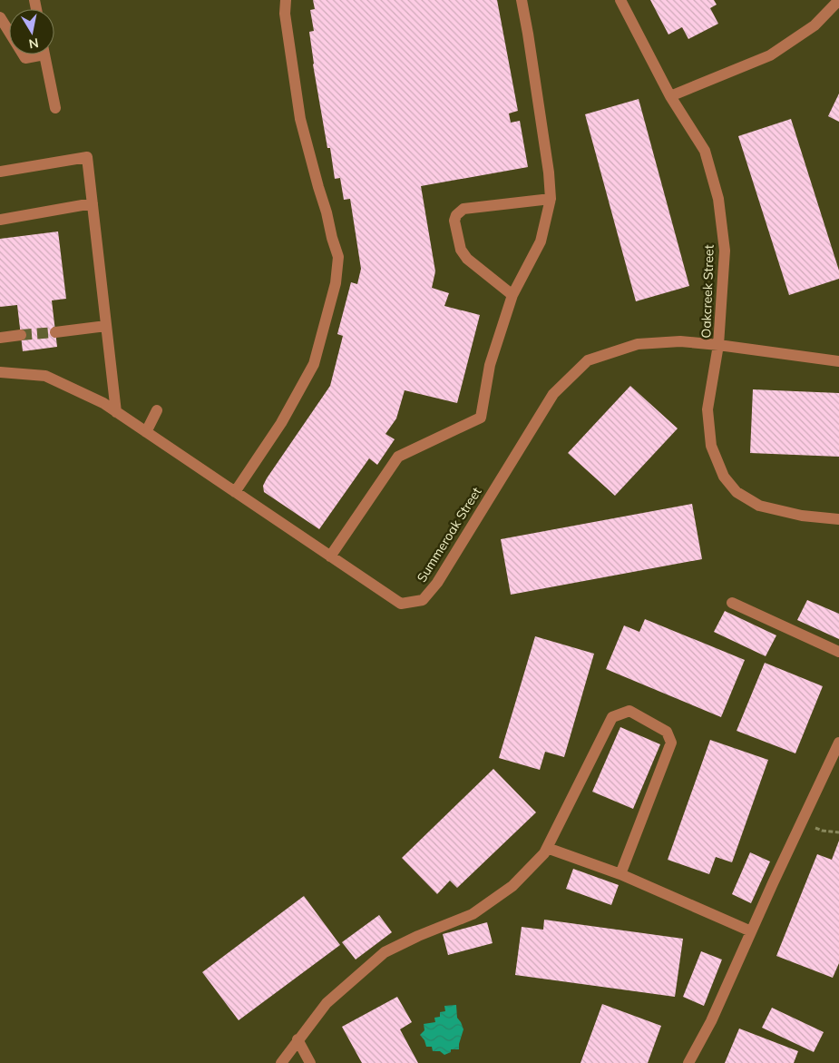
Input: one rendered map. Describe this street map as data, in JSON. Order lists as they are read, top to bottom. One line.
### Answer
{"streets":{"street":["Oakcreek Street","Summeroak Street"]},"crossings":[["Oakcreek Street","Summeroak Street"]],"north":"bottom"}
